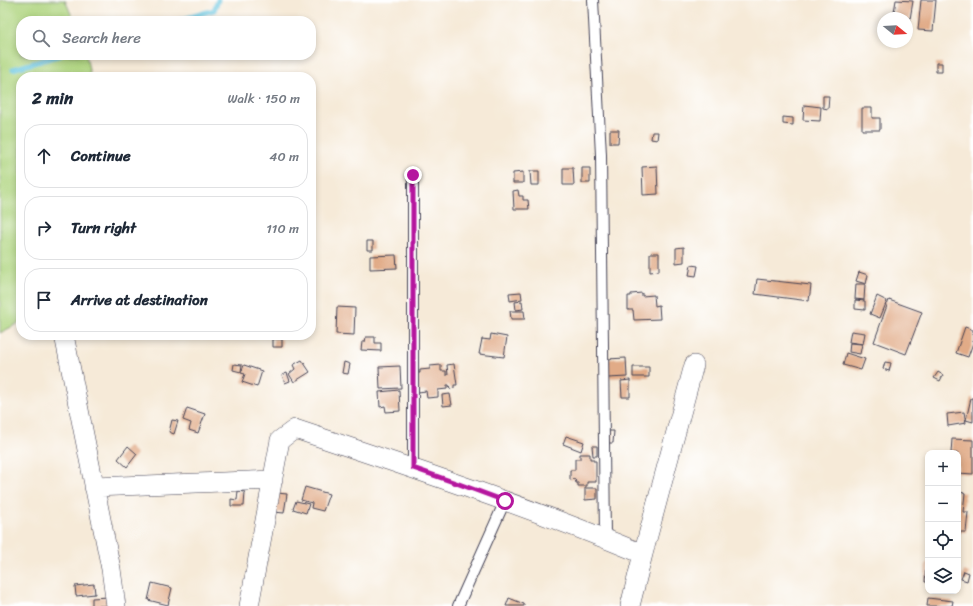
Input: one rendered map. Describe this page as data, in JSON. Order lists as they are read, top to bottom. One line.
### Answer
{"north":"right","page":{"search":"Search here","heading":["2 min","Walk · 150 m"],"list":[["Continue","40 m"],["Turn right","110 m"],"Arrive at destination"],"map_buttons":["+","−"]}}
